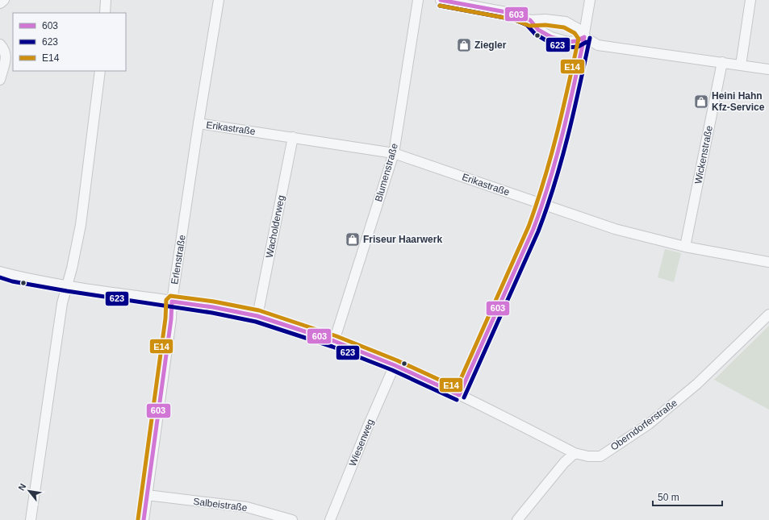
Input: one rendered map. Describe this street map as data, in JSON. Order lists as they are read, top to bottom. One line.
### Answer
{"streets":{"street":["Erikastraße","Wickenstraße","Blumenstraße","Wacholderweg","Erlenstraße","Oberndorferstraße","Wiesenweg","Salbeistraße"]},"crossings":[["Erikastraße","Wickenstraße"],["Erikastraße","Blumenstraße"],["Erikastraße","Wacholderweg"],["Erikastraße","Erlenstraße"],["Blumenstraße","Oberndorferstraße"],["Wacholderweg","Oberndorferstraße"],["Erlenstraße","Oberndorferstraße"],["Erlenstraße","Salbeistraße"],["Oberndorferstraße","Wiesenweg"]],"places":{"shop":["Ziegler","Heini Hahn Kfz-Service","Friseur Haarwerk"]},"lines":["transit line 603","transit line 623","transit line E14"],"legend":["603","623","E14"],"scale_bar":"50 m","north":"top left"}
